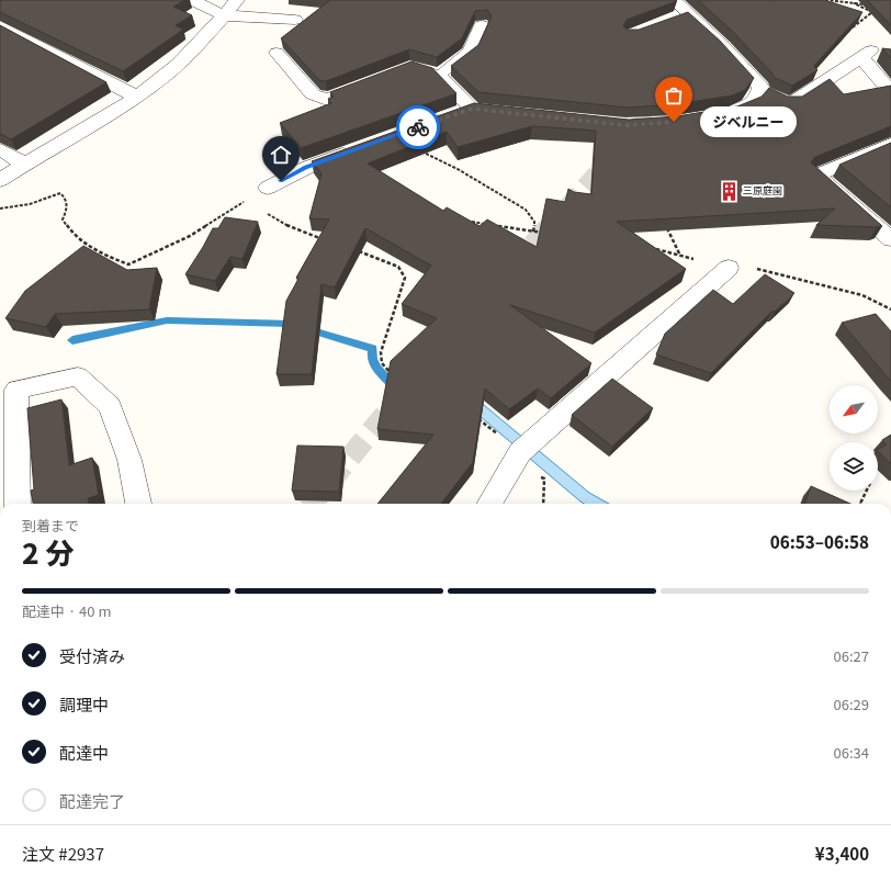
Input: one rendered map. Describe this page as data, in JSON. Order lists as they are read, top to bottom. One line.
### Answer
{"places":{"other":["ジベルニー"],"building":["三原庭園"]},"north":"bottom left","page":{"bubble":"ジベルニー","heading":["2 分","到着まで","06:53–06:58"],"panel":["注文 #2937","¥3,400"],"bar":"配達中 · 40 m","list":[["受付済み","06:27"],["調理中","06:29"],["配達中","06:34"],"配達完了"]}}
